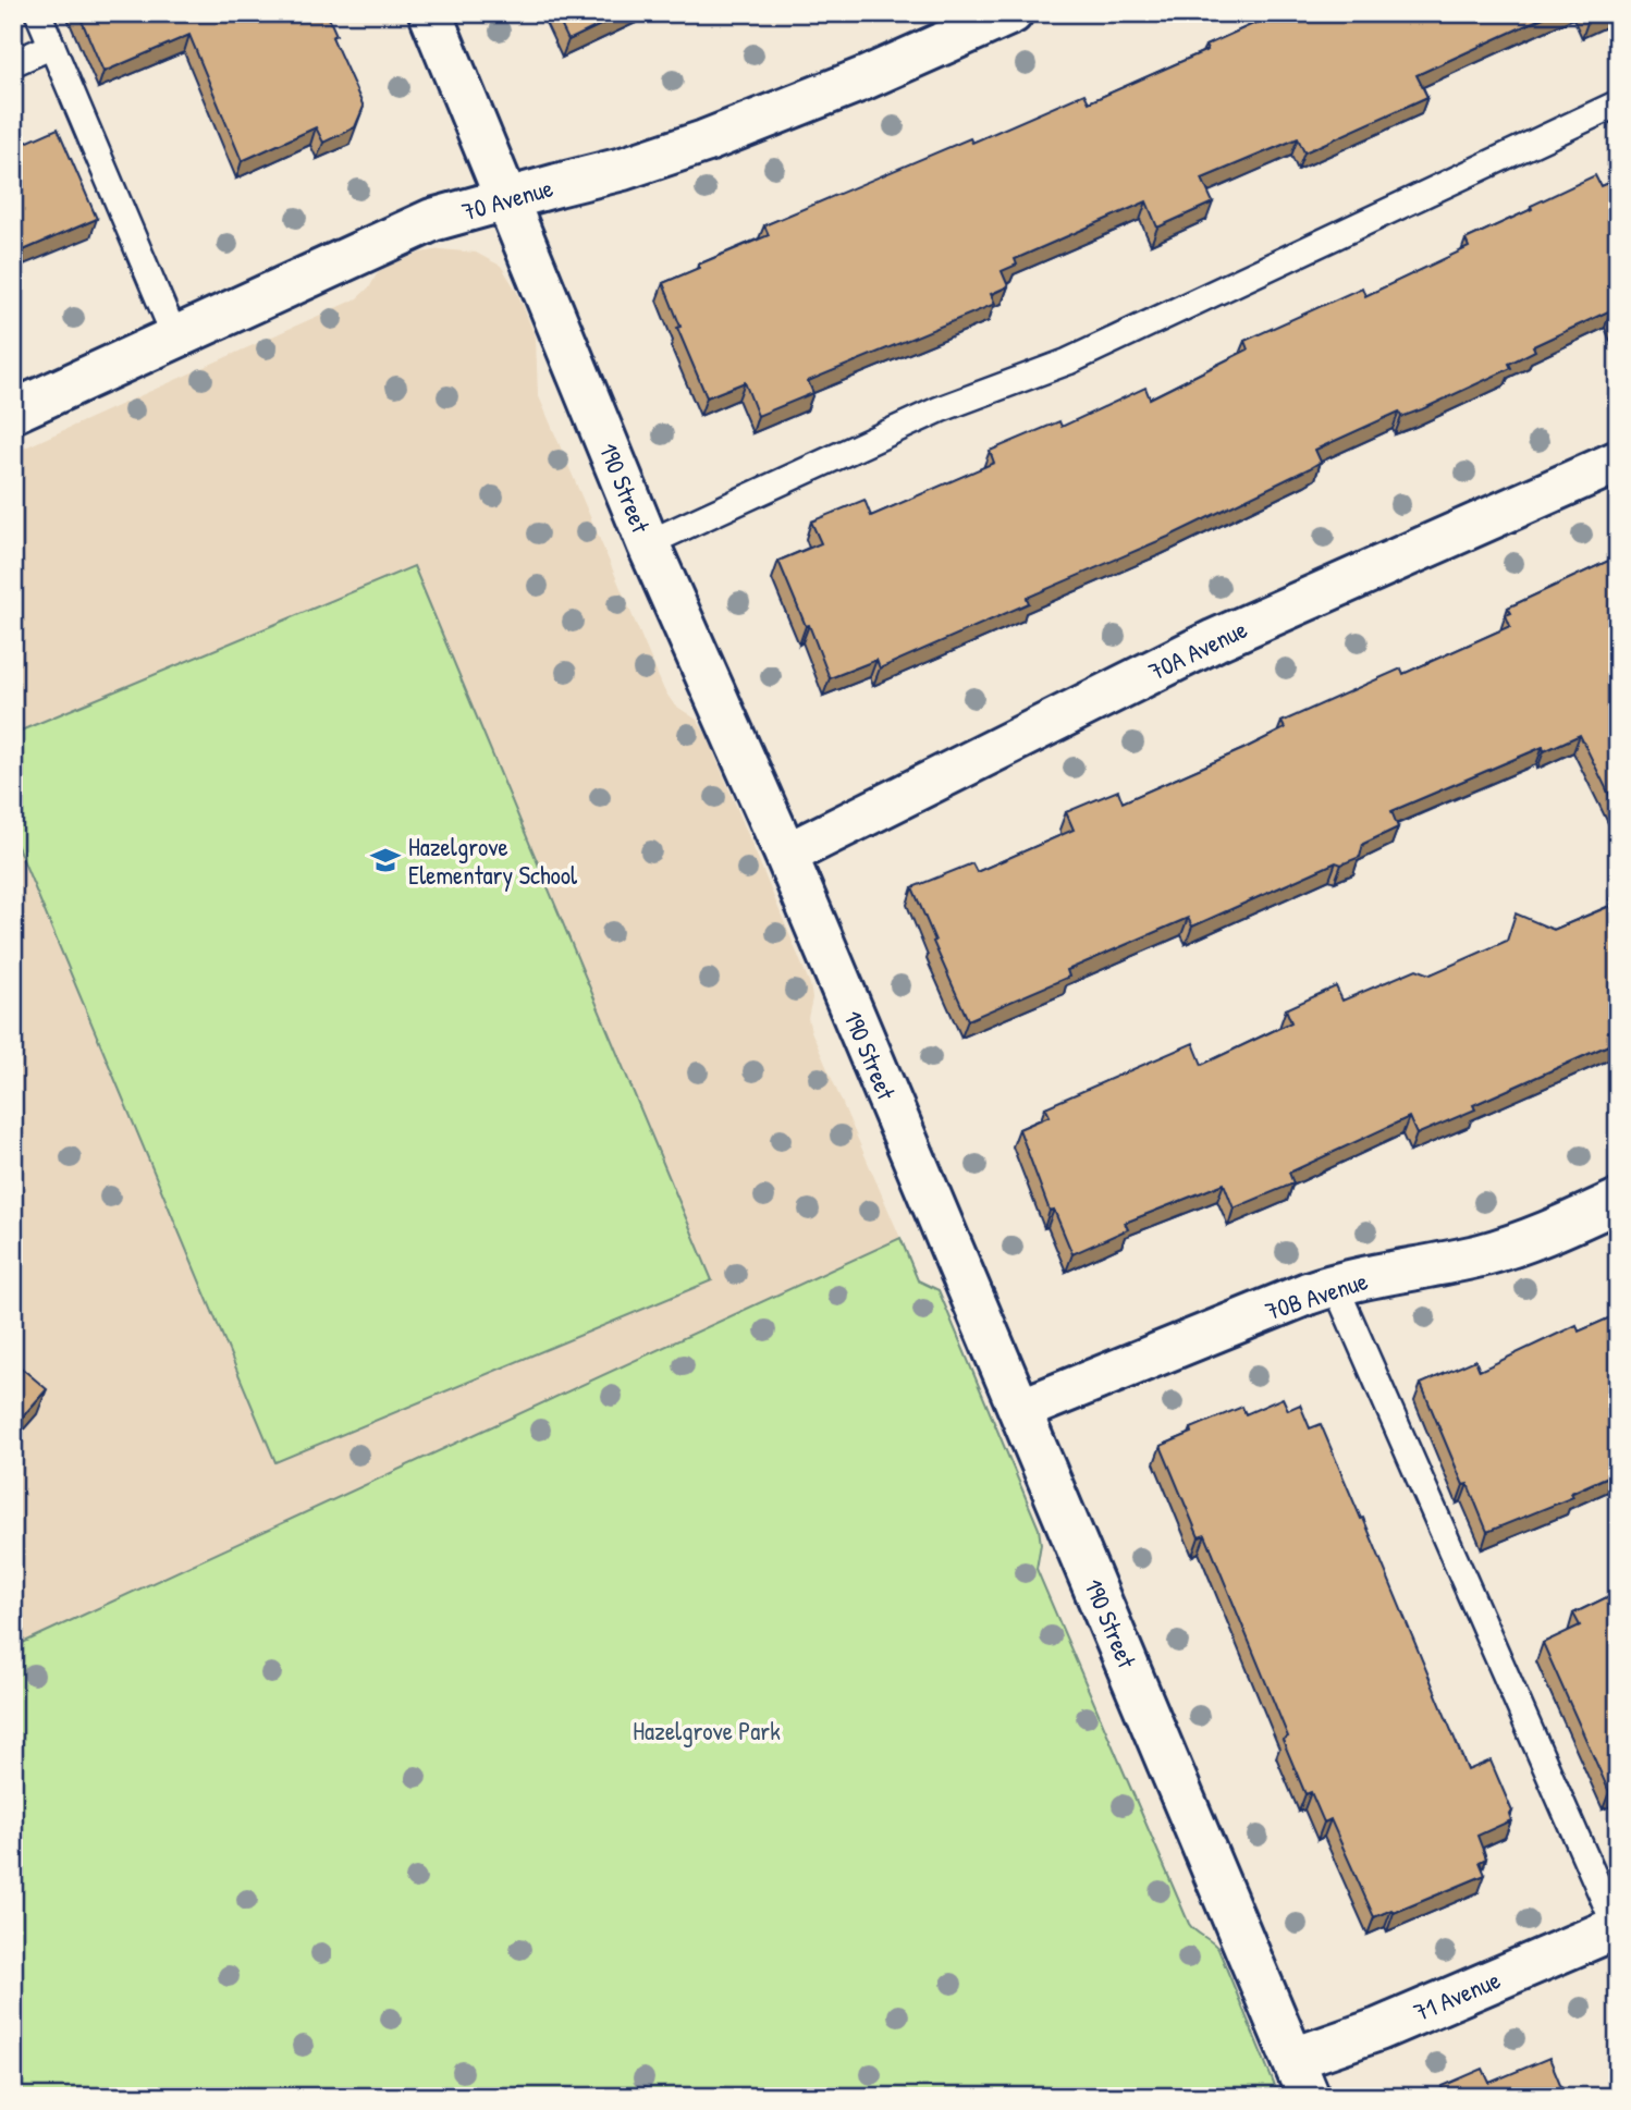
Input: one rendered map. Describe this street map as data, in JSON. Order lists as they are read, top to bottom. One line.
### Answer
{"streets":{"street":["70 Avenue","190 Street","70A Avenue","70B Avenue","71 Avenue"]},"crossings":[["70 Avenue","190 Street"],["190 Street","70A Avenue"],["190 Street","70B Avenue"],["190 Street","71 Avenue"]],"parks":["Hazelgrove Park"],"places":{"school or university":["Hazelgrove Elementary School"]}}
